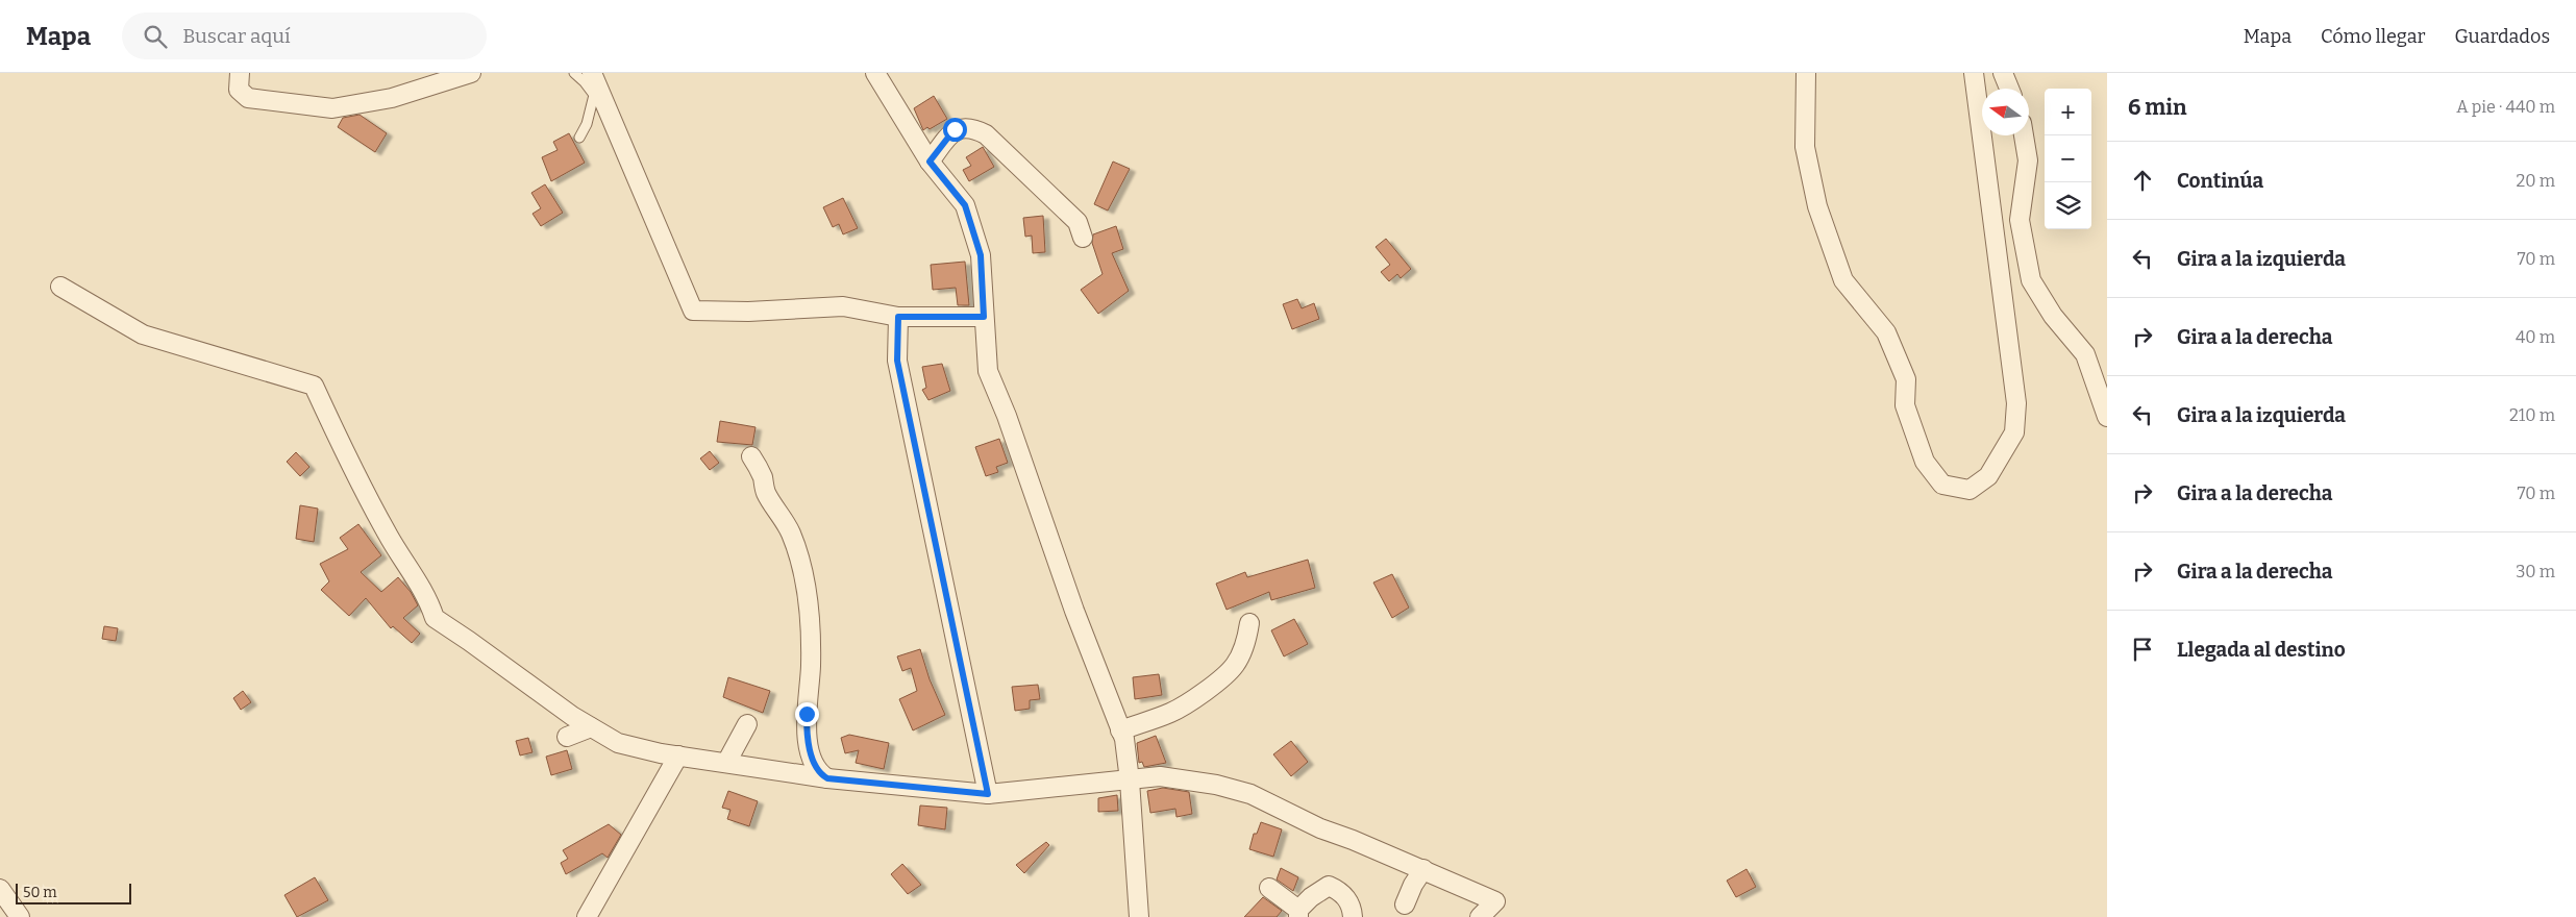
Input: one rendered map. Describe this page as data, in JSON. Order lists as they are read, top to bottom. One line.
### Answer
{"scale_bar":"50 m","north":"left","page":{"header":"Mapa","search":"Buscar aquí","nav":["Mapa","Cómo llegar","Guardados"],"heading":["6 min","A pie · 440 m"],"map_buttons":["+","−"],"list":[["Continúa","20 m"],["Gira a la izquierda","70 m"],["Gira a la derecha","40 m"],["Gira a la izquierda","210 m"],["Gira a la derecha","70 m"],["Gira a la derecha","30 m"],"Llegada al destino"],"scale":"50 m"}}
